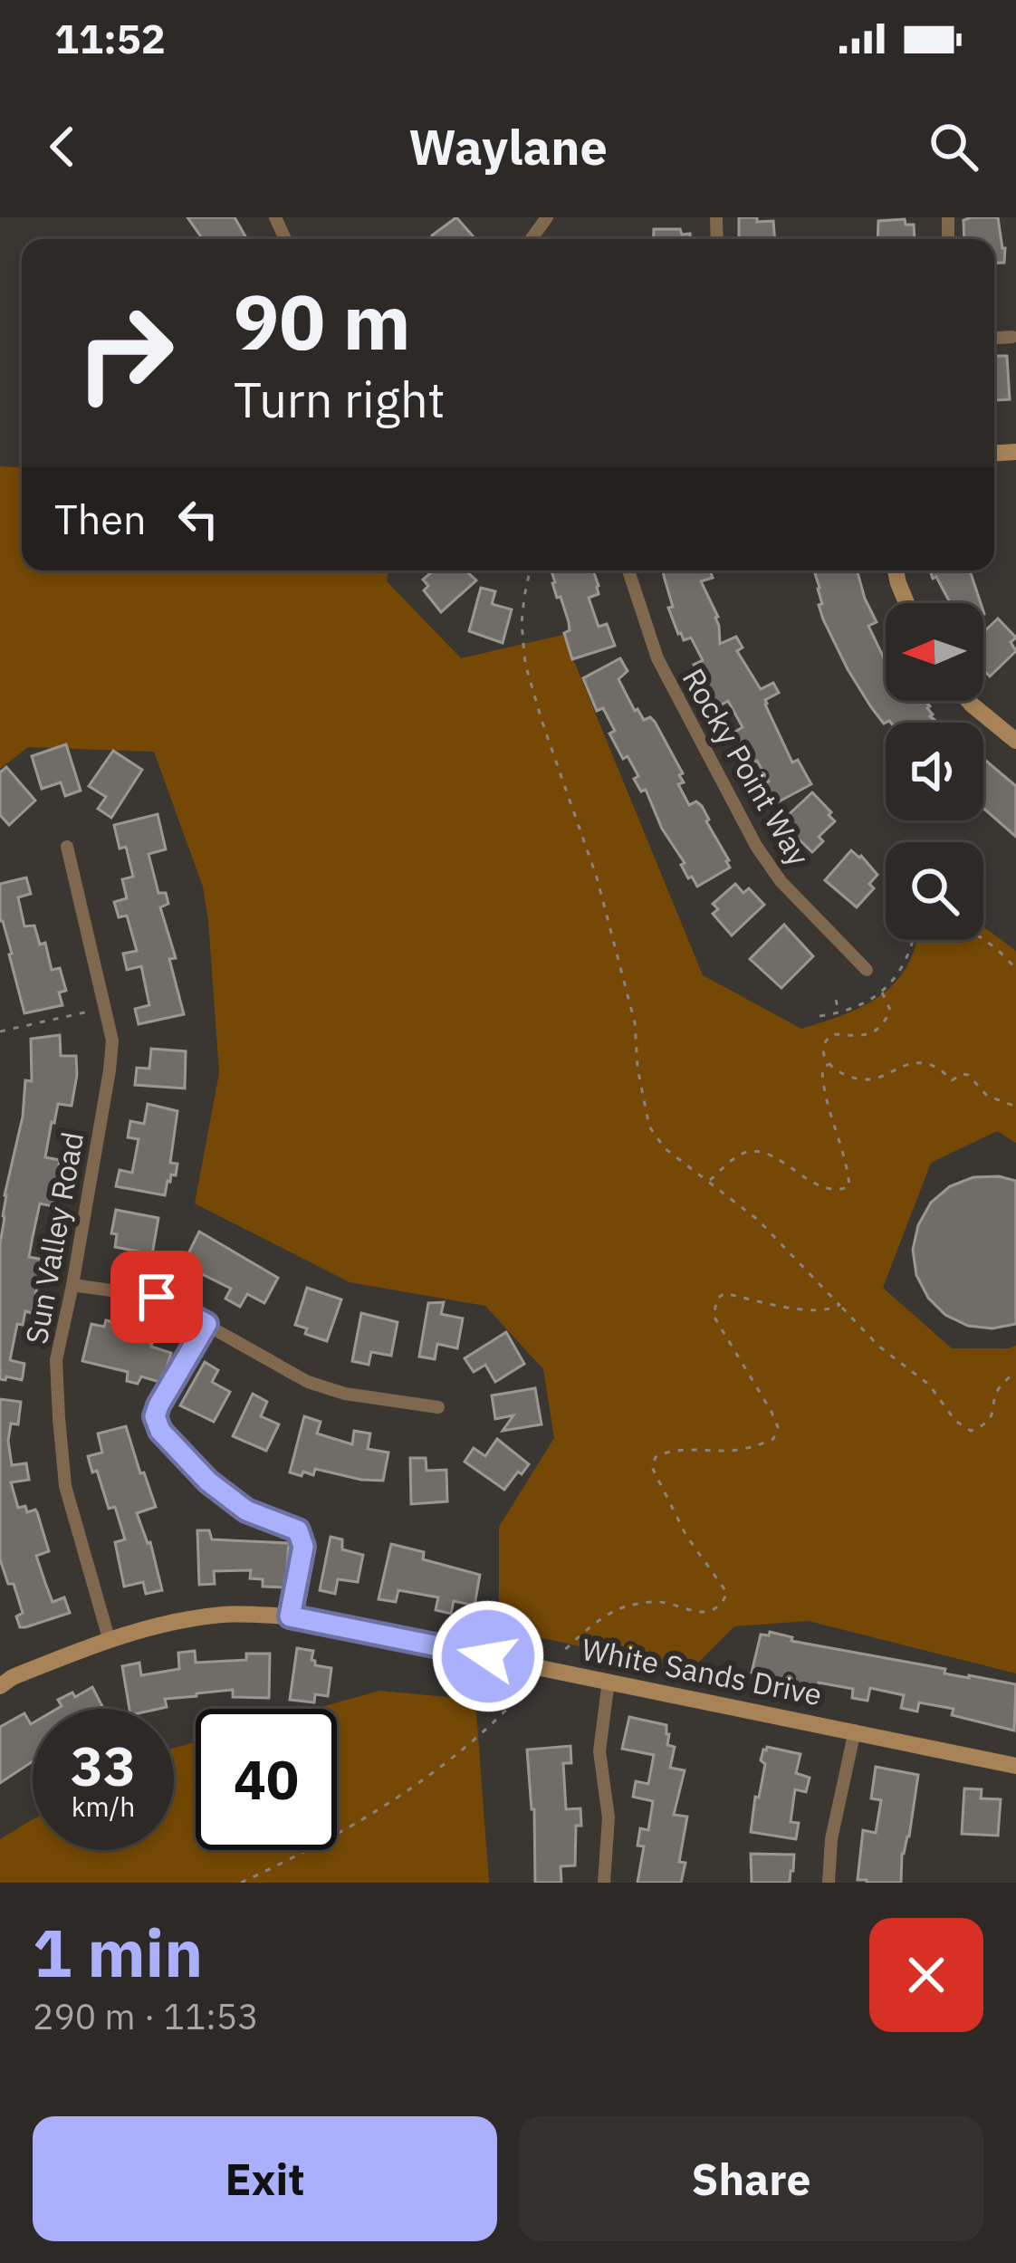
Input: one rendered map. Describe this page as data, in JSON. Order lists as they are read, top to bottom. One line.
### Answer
{"streets":{"street":["Rocky Point Way","Sun Valley Road","White Sands Drive"]},"crossings":[["Sun Valley Road","White Sands Drive"]],"north":"left","page":{"status":"11:52","header":"Waylane","turn":["90 m","Turn right"],"then":"Then","speed":"33 km/h","limit":"40","heading":["1 min","290 m · 11:53"],"buttons":["Exit","Share"]}}
